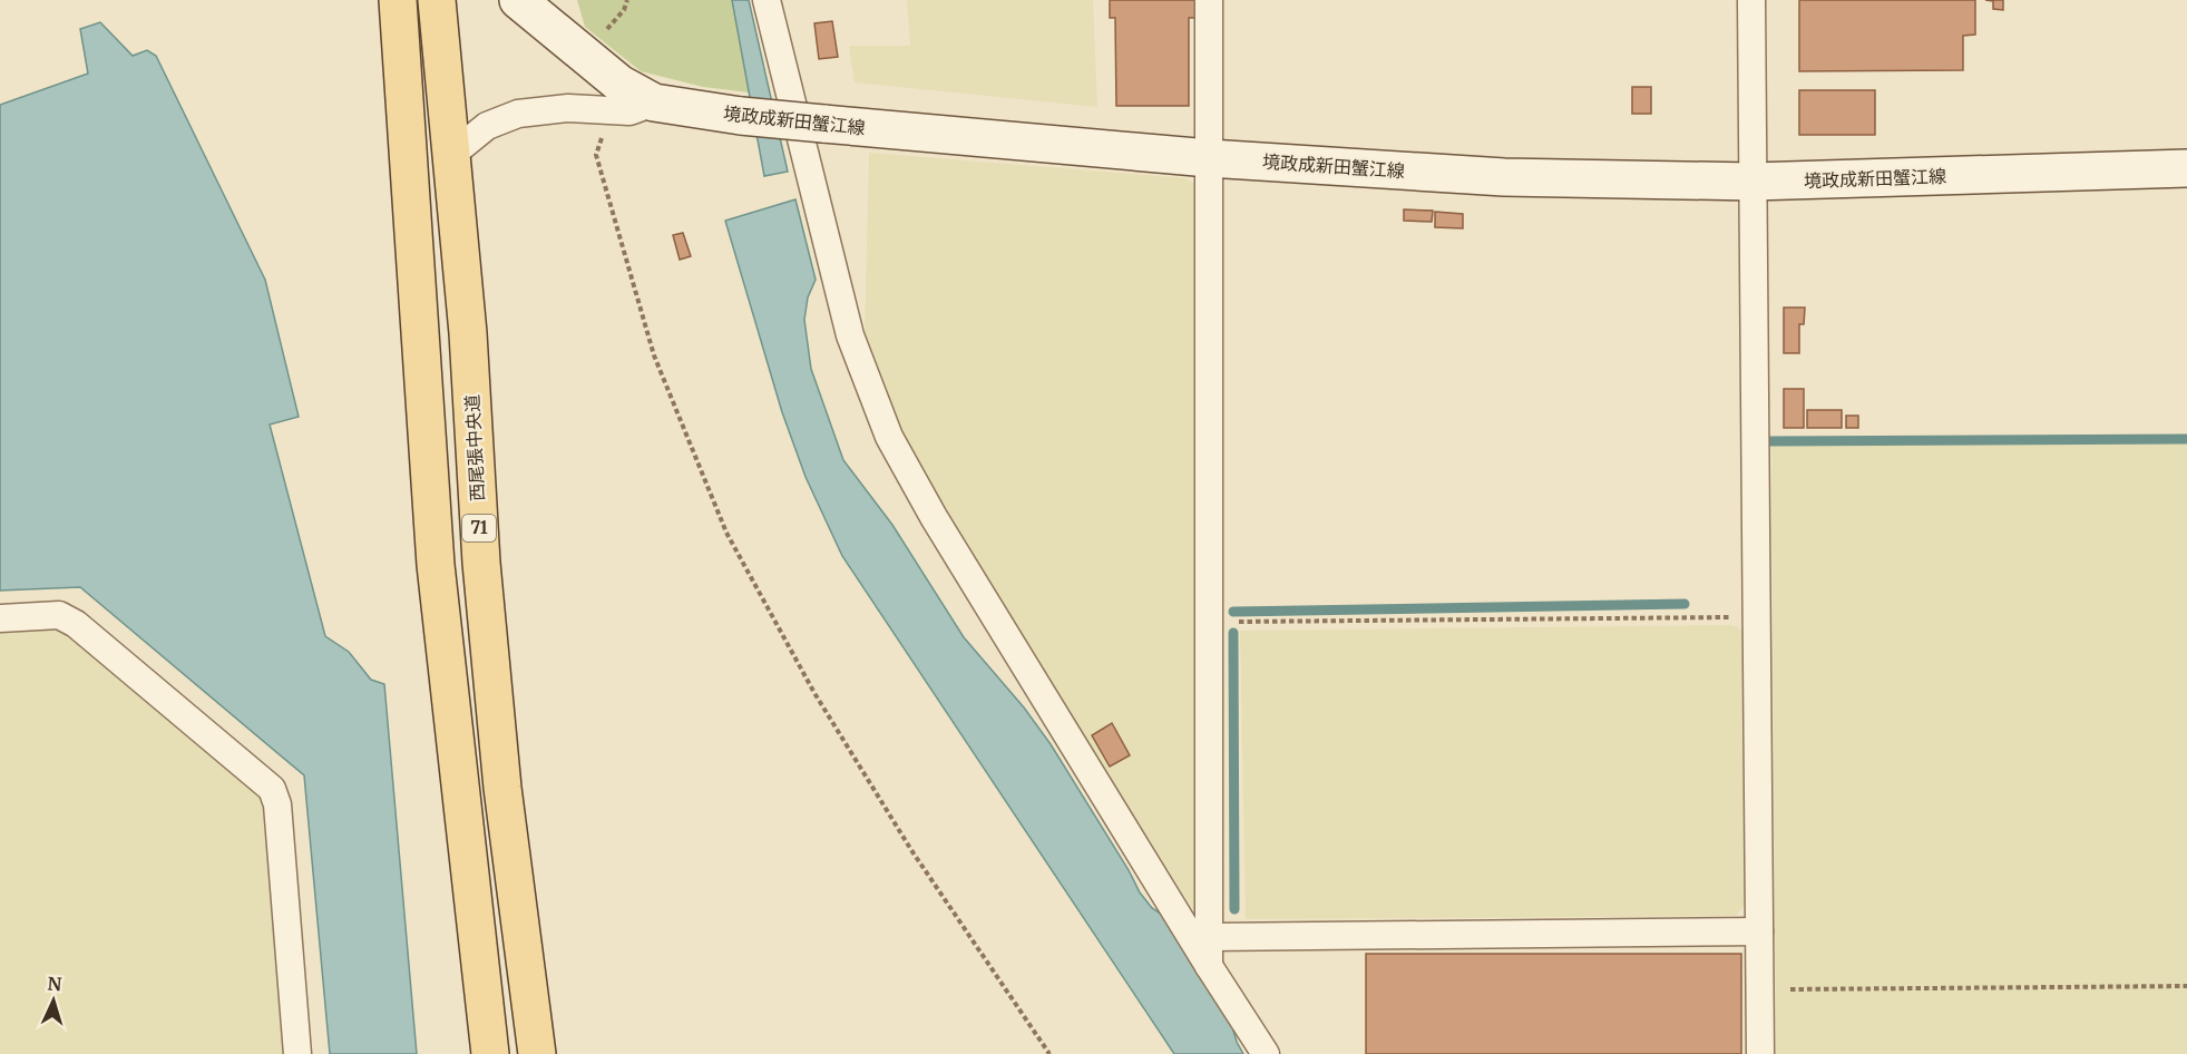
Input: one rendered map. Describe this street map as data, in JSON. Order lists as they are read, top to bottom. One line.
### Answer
{"streets":{"main road":["境政成新田蟹江線","西尾張中央道","71"]},"north":"top"}
